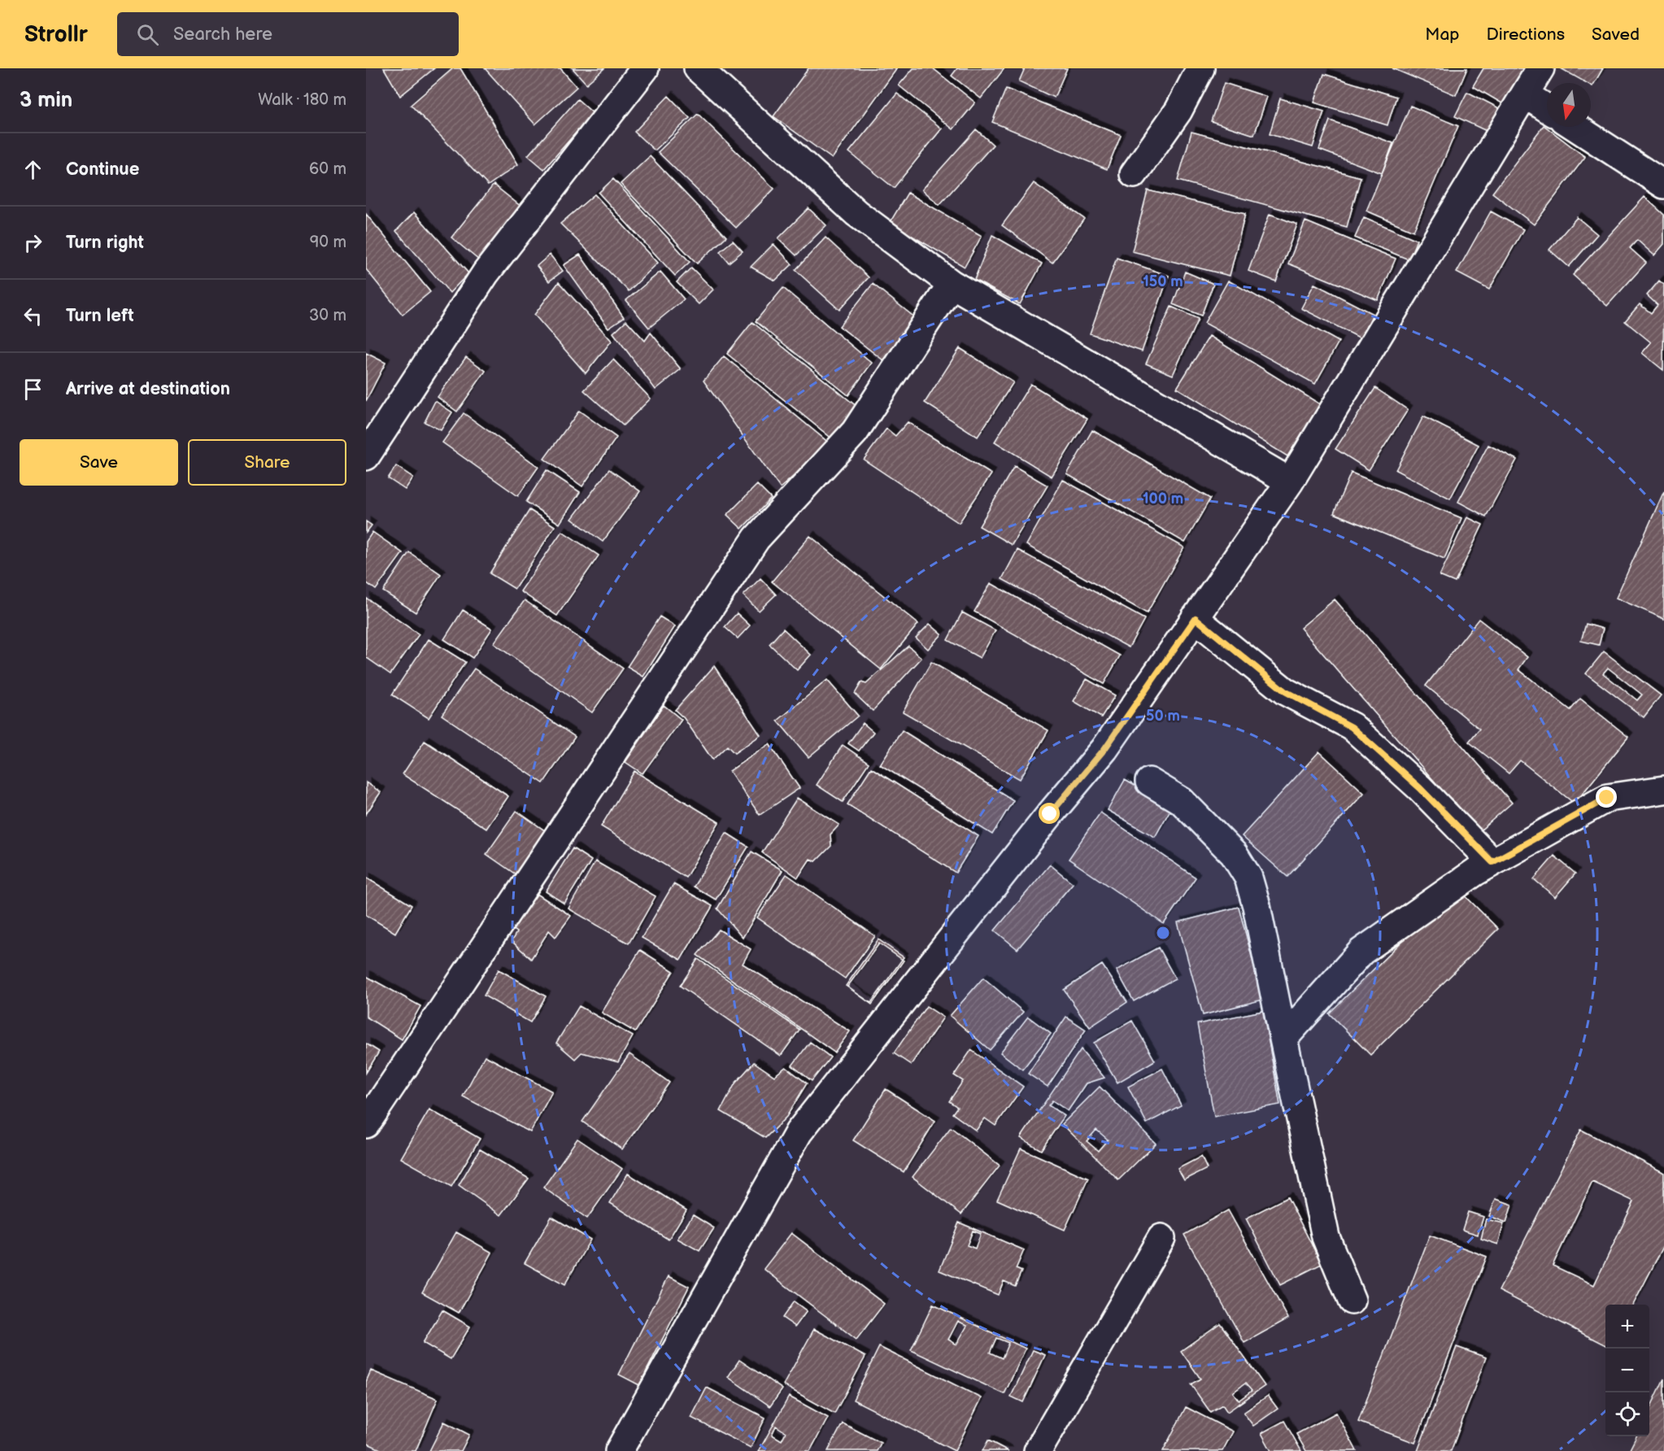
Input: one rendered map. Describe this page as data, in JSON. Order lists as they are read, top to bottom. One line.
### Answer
{"north":"bottom","page":{"header":"Strollr","search":"Search here","nav":["Map","Directions","Saved"],"heading":["3 min","Walk · 180 m"],"list":[["Continue","60 m"],["Turn right","90 m"],["Turn left","30 m"],"Arrive at destination"],"buttons":["Save","Share"],"map_buttons":["+","−"]},"rings":["150 m","100 m","50 m"]}
